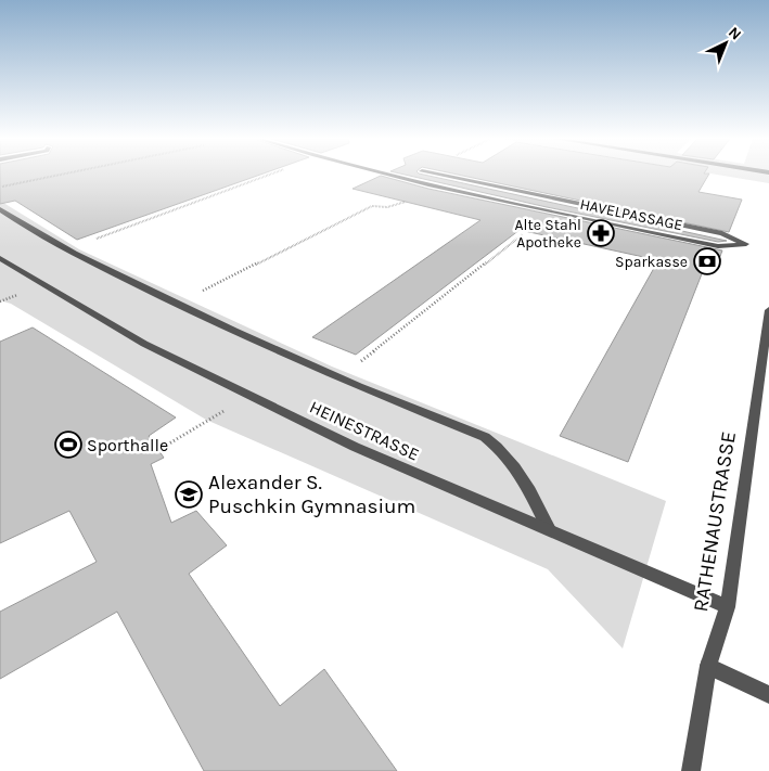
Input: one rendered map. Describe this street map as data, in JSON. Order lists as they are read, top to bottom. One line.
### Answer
{"streets":{"street":["HAVELPASSAGE","HEINESTRASSE","RATHENAUSTRASSE"]},"crossings":[["HEINESTRASSE","RATHENAUSTRASSE"]],"places":{"pharmacy":["Alte Stahl Apotheke"],"bank":["Sparkasse"],"sports":["Sporthalle"],"school or university":["Alexander S. Puschkin Gymnasium"]},"north":"top right"}
